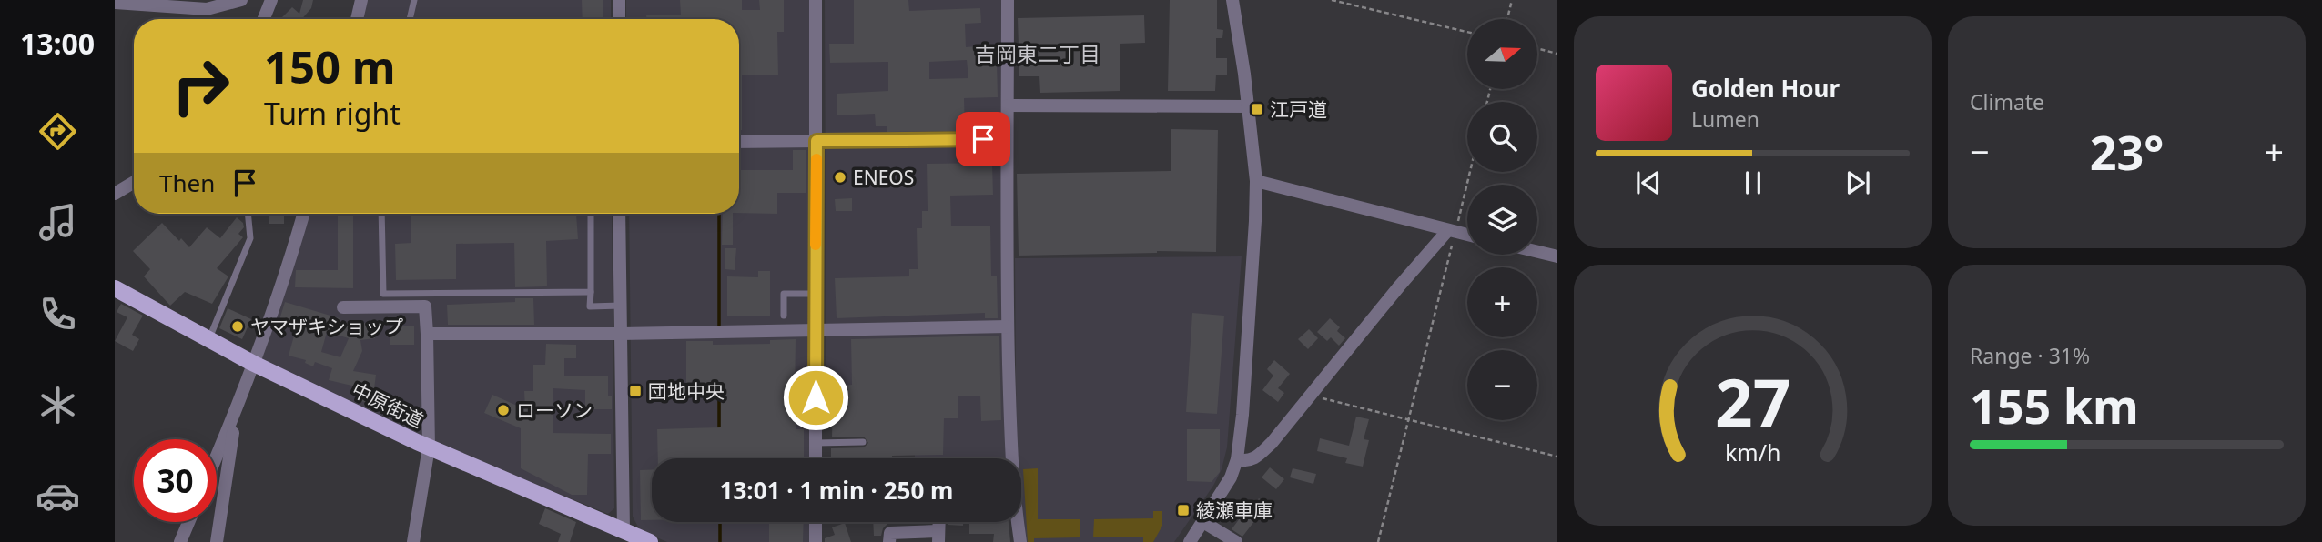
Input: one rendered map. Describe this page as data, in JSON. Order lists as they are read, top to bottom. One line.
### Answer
{"streets":{"main road":["中原街道"]},"districts":["吉岡東二丁目"],"places":{"transit":["江戸道","団地中央","綾瀬車庫"],"other":["ENEOS","ヤマザキショップ","ローソン"]},"north":"right","page":{"tabs":"13:00","tile":["Climate",["Range · 31%","155 km"]],"map_buttons":["+","−"],"turn":["150 m","Turn right"],"song":["Golden Hour","Lumen"],"heat":["−","23°","+"],"then":"Then","limit":"30","trip":"13:01 · 1 min · 250 m","gauge":["27","km/h"]}}
